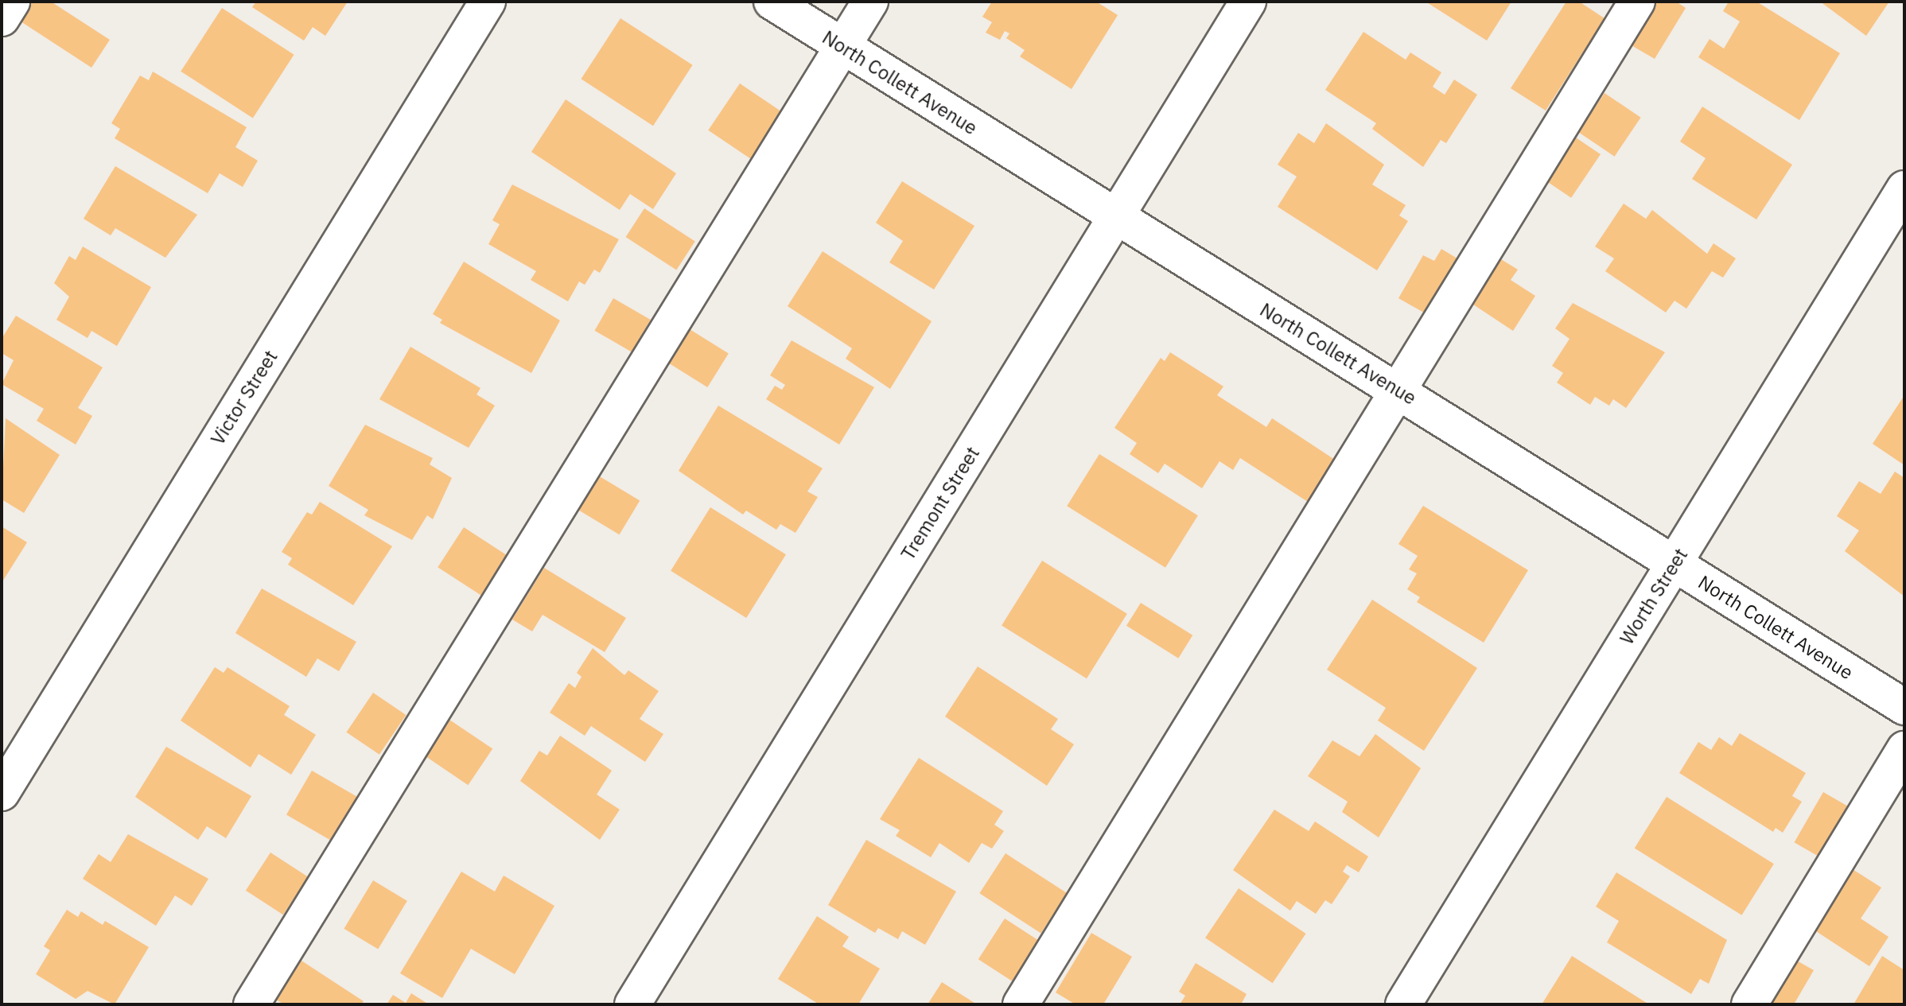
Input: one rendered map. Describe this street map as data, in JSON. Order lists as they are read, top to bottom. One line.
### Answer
{"streets":{"street":["North Collett Avenue","Victor Street","Tremont Street","Worth Street"]},"crossings":[["North Collett Avenue","Tremont Street"],["North Collett Avenue","Worth Street"]]}
